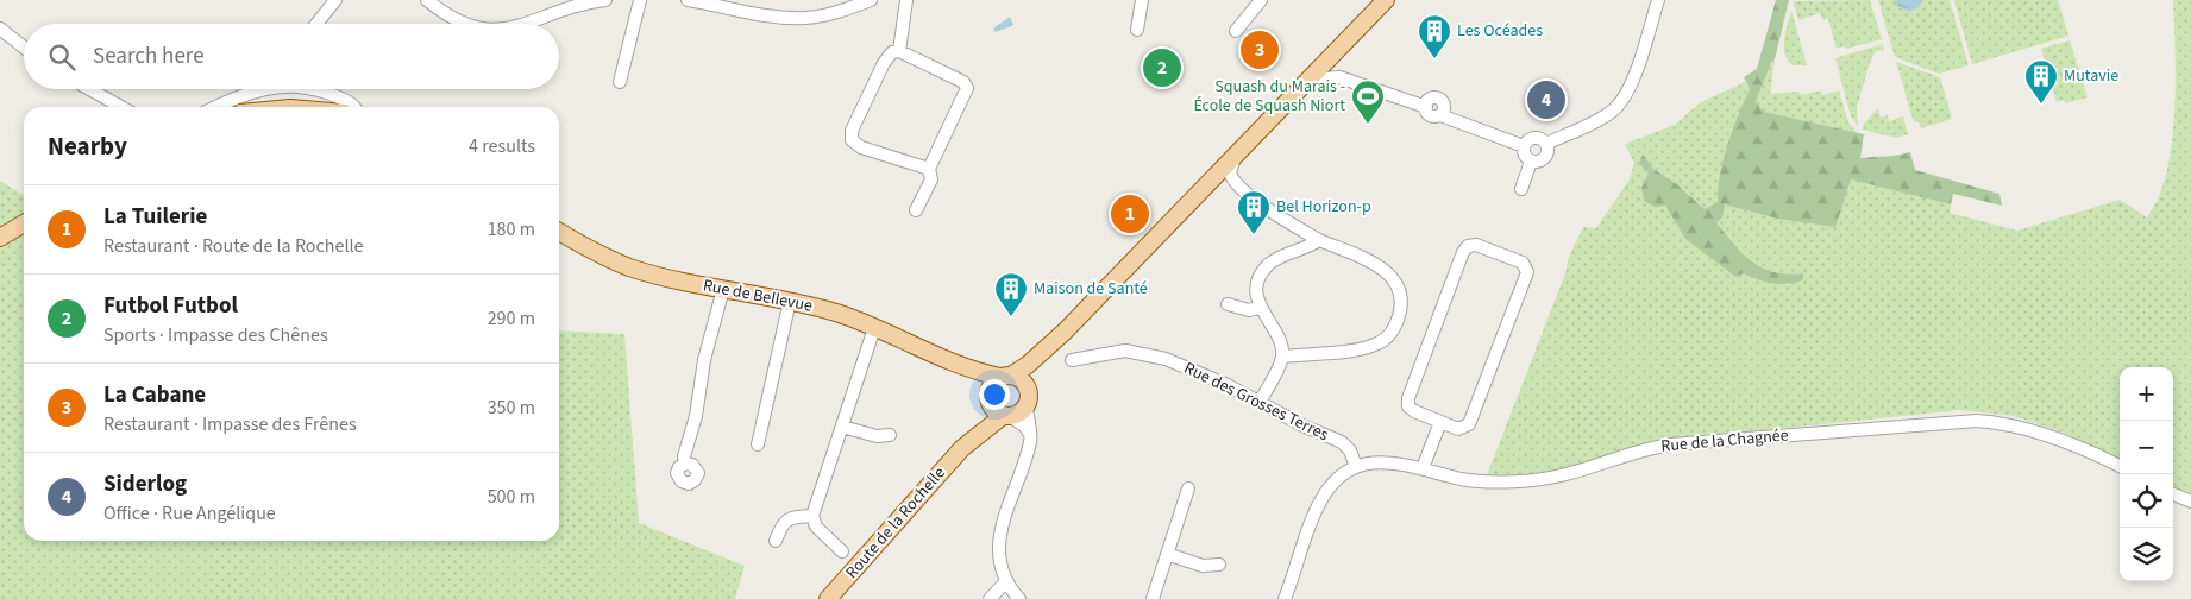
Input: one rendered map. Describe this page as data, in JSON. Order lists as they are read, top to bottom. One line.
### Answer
{"streets":{"main road":["Rue de Bellevue","Route de la Rochelle"],"street":["Rue des Grosses Terres","Rue de la Chagnée"]},"crossings":[["Rue des Grosses Terres","Rue de la Chagnée"]],"places":{"building":["Les Océades","Mutavie","Bel Horizon-p","Maison de Santé"],"sports":["Squash du Marais - École de Squash Niort"]},"page":{"search":"Search here","pins":["3","2","4","1"],"heading":["Nearby","4 results"],"list":[{"mark":"1","name":"La Tuilerie","note":"Restaurant · Route de la Rochelle","value":"180 m"},{"mark":"2","name":"Futbol Futbol","note":"Sports · Impasse des Chênes","value":"290 m"},{"mark":"3","name":"La Cabane","note":"Restaurant · Impasse des Frênes","value":"350 m"},{"mark":"4","name":"Siderlog","note":"Office · Rue Angélique","value":"500 m"}],"map_buttons":["+","−"]}}
